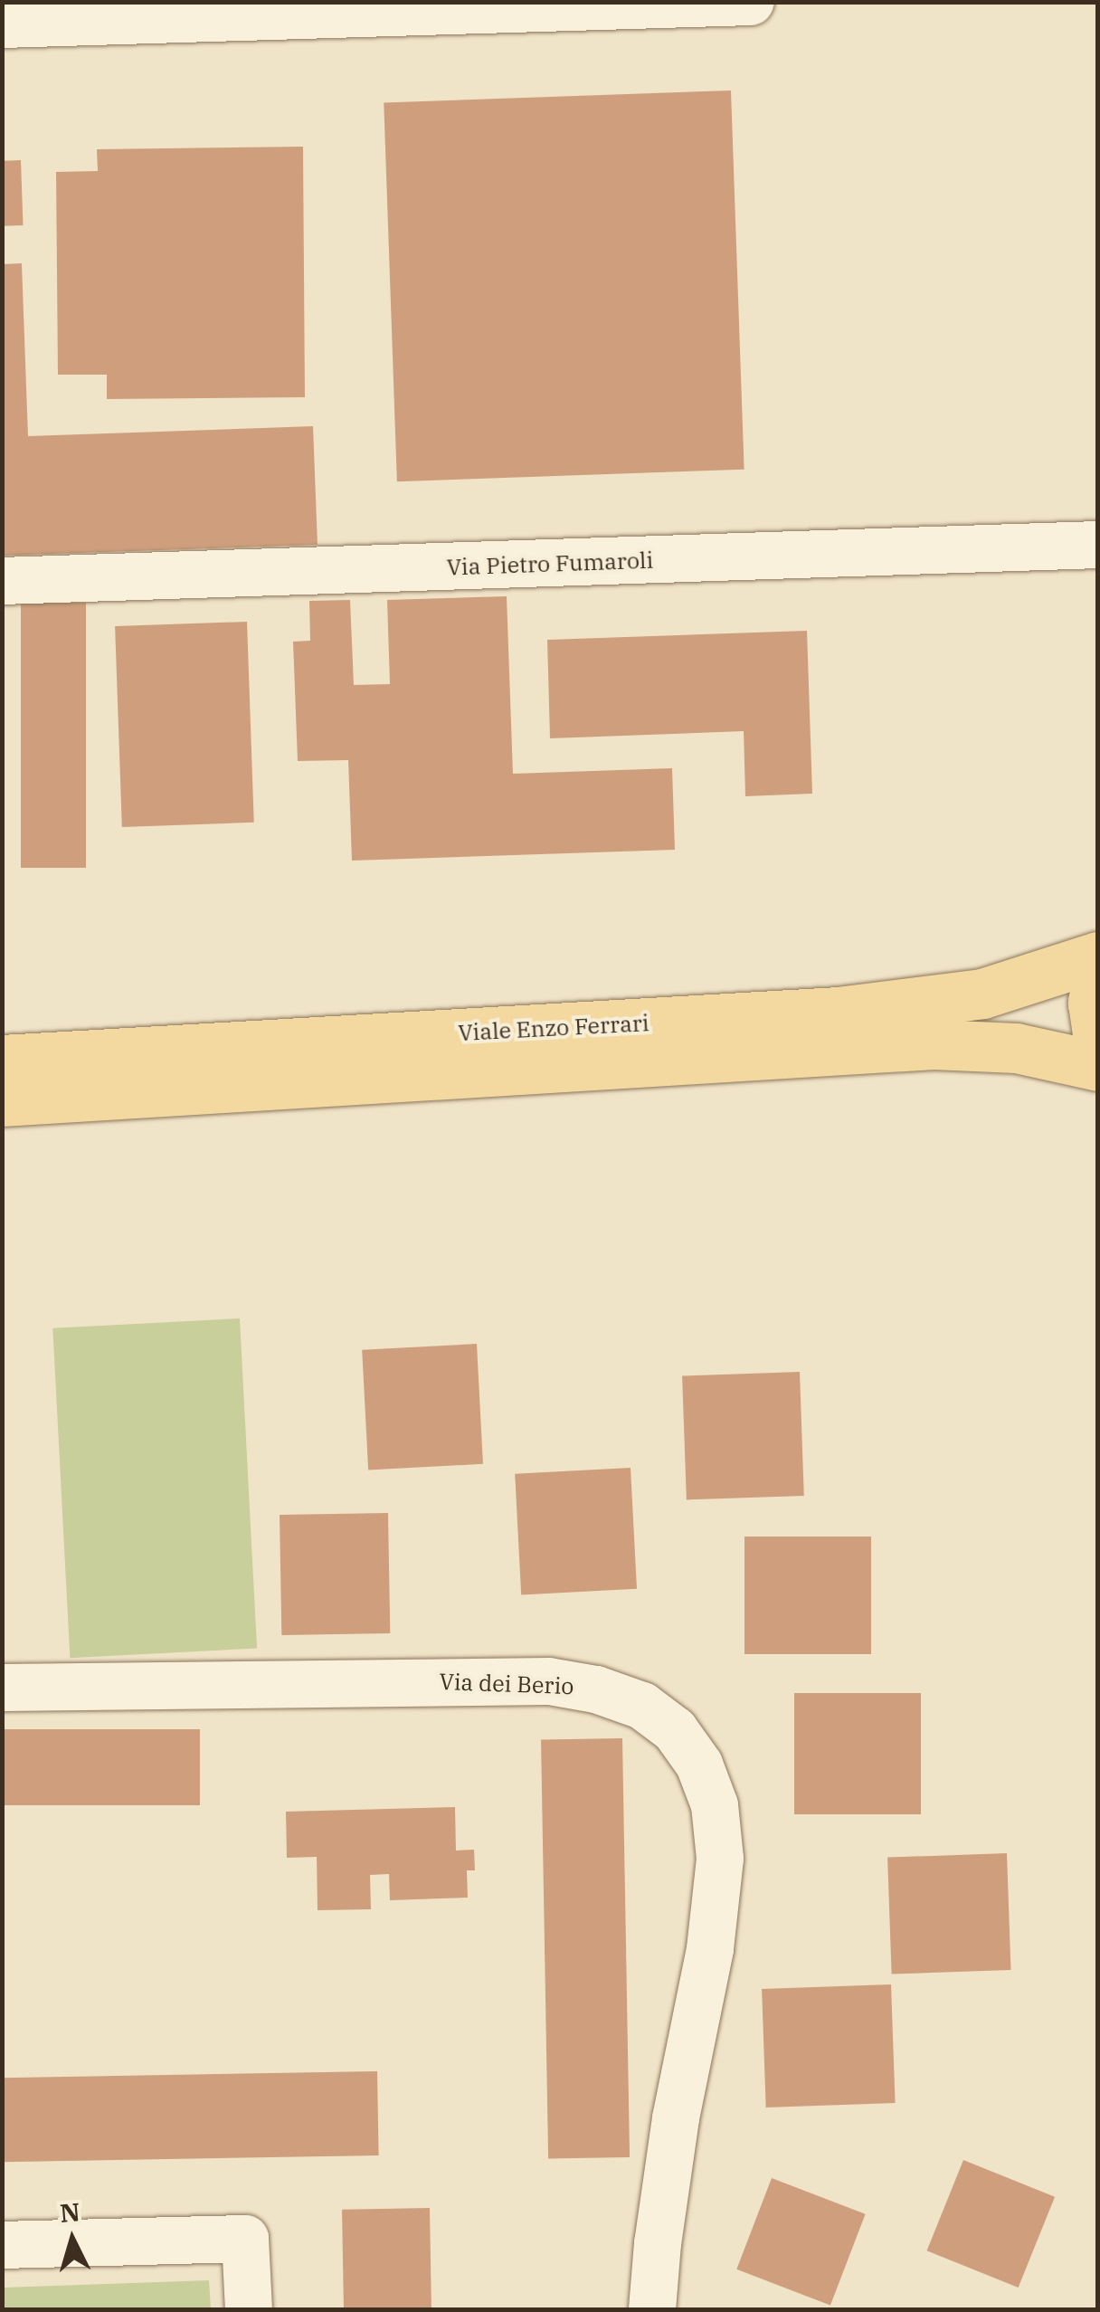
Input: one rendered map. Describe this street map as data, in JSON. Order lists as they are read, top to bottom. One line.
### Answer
{"streets":{"main road":["Viale Enzo Ferrari"],"street":["Via Pietro Fumaroli","Via dei Berio"]},"north":"top"}
